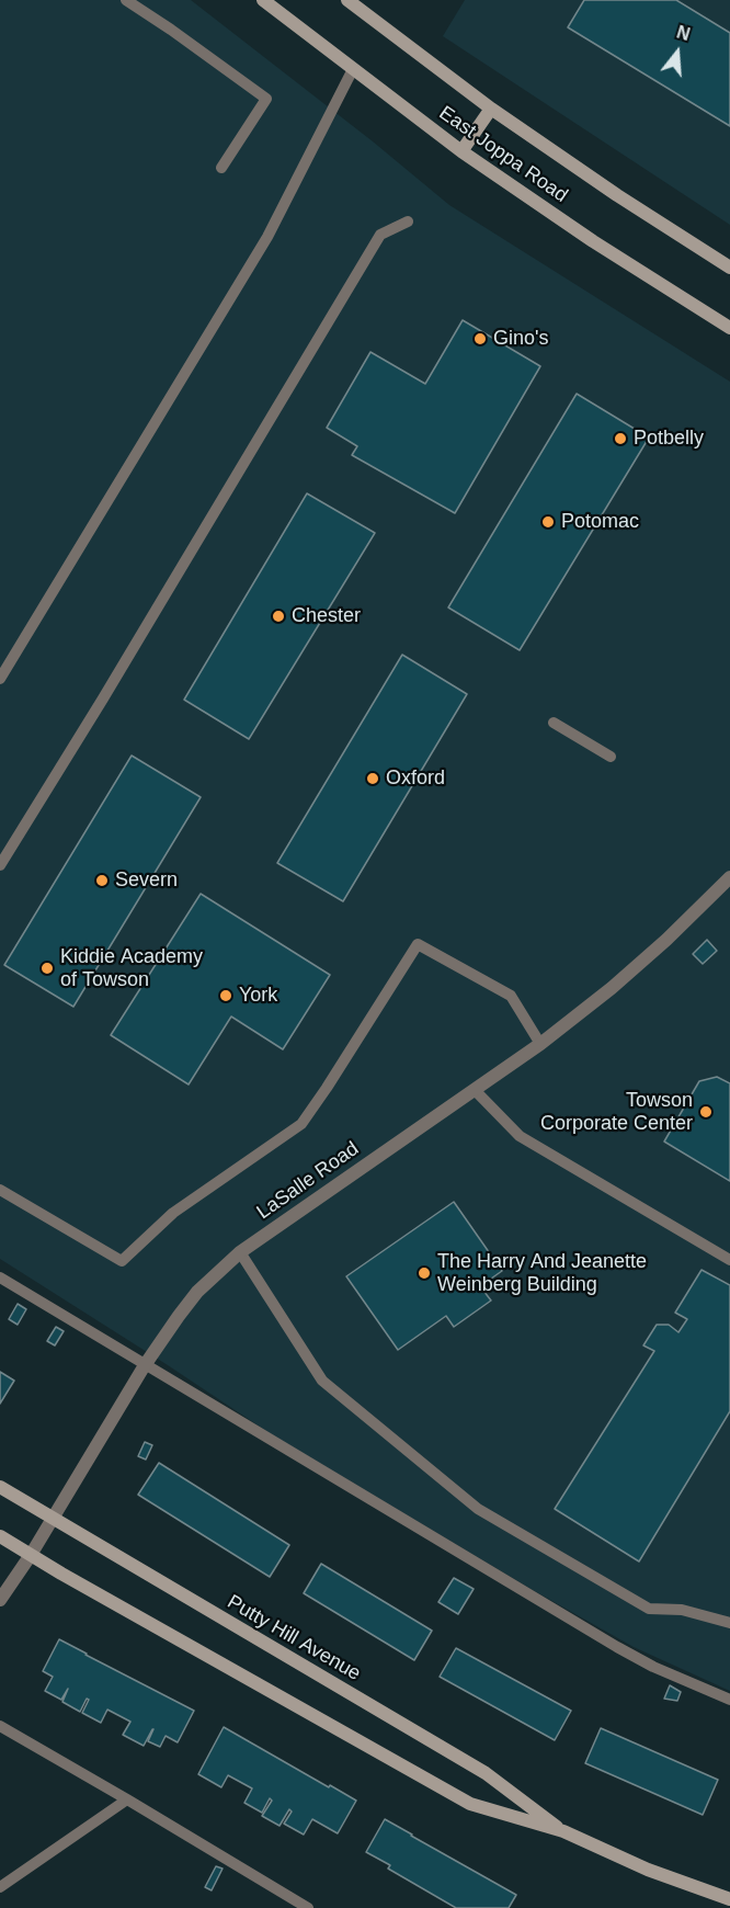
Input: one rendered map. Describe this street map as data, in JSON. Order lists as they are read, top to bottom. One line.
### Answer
{"streets":{"street":["East Joppa Road","LaSalle Road","Putty Hill Avenue"]},"crossings":[["LaSalle Road","Putty Hill Avenue"]],"places":["Gino's","Potbelly","Potomac","Chester","Oxford","Severn","Kiddie Academy of Towson","York","Towson Corporate Center","The Harry And Jeanette Weinberg Building"],"north":"top"}
